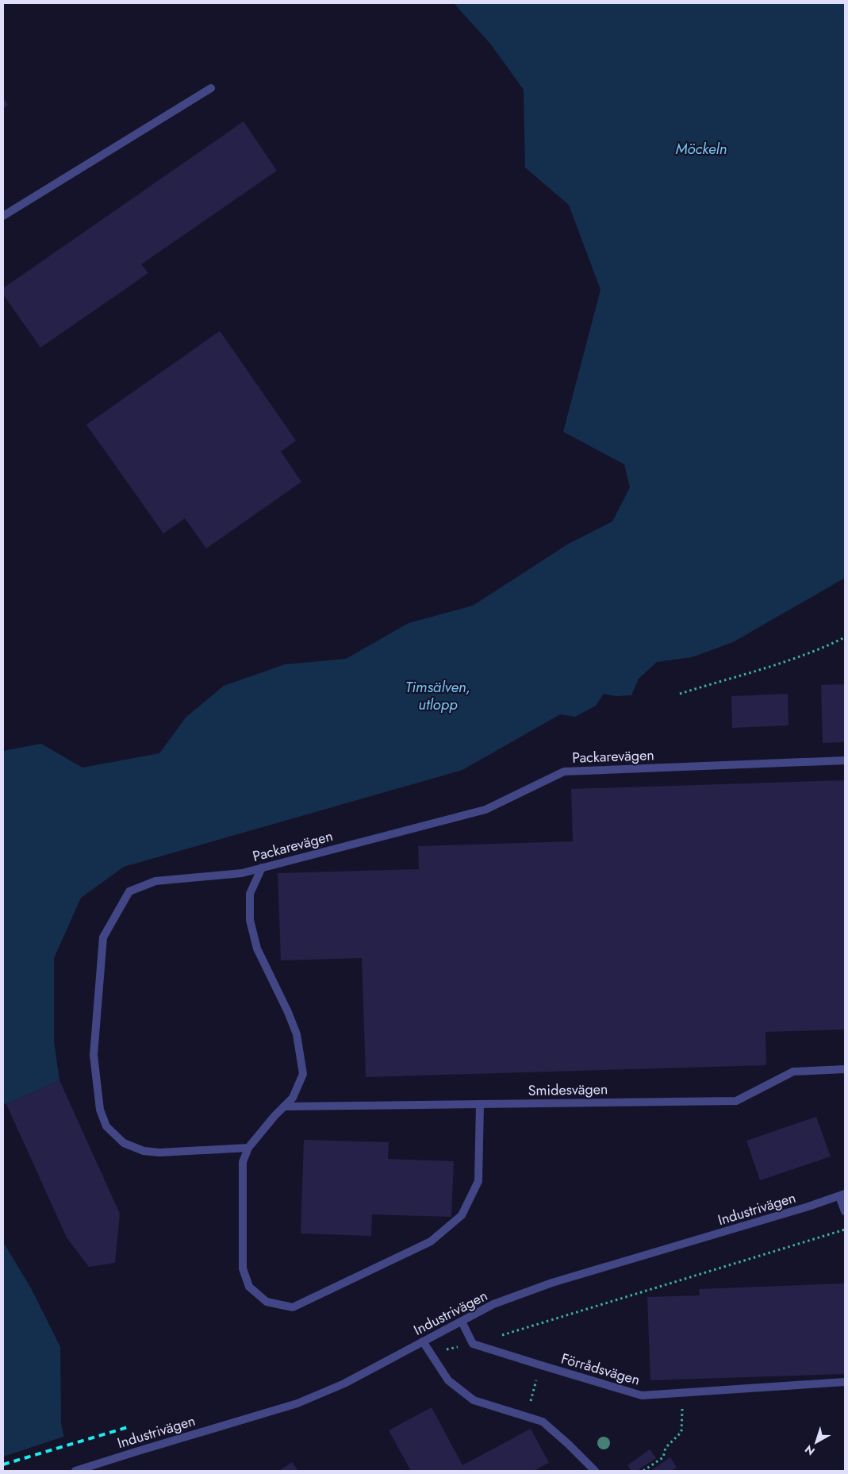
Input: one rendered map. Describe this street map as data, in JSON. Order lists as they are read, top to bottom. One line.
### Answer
{"streets":{"lane":["Packarevägen","Smidesvägen","Industrivägen","Förrådsvägen"]},"crossings":[["Industrivägen","Förrådsvägen"]],"water":["Möckeln","Timsälven, utlopp"],"north":"bottom left"}
